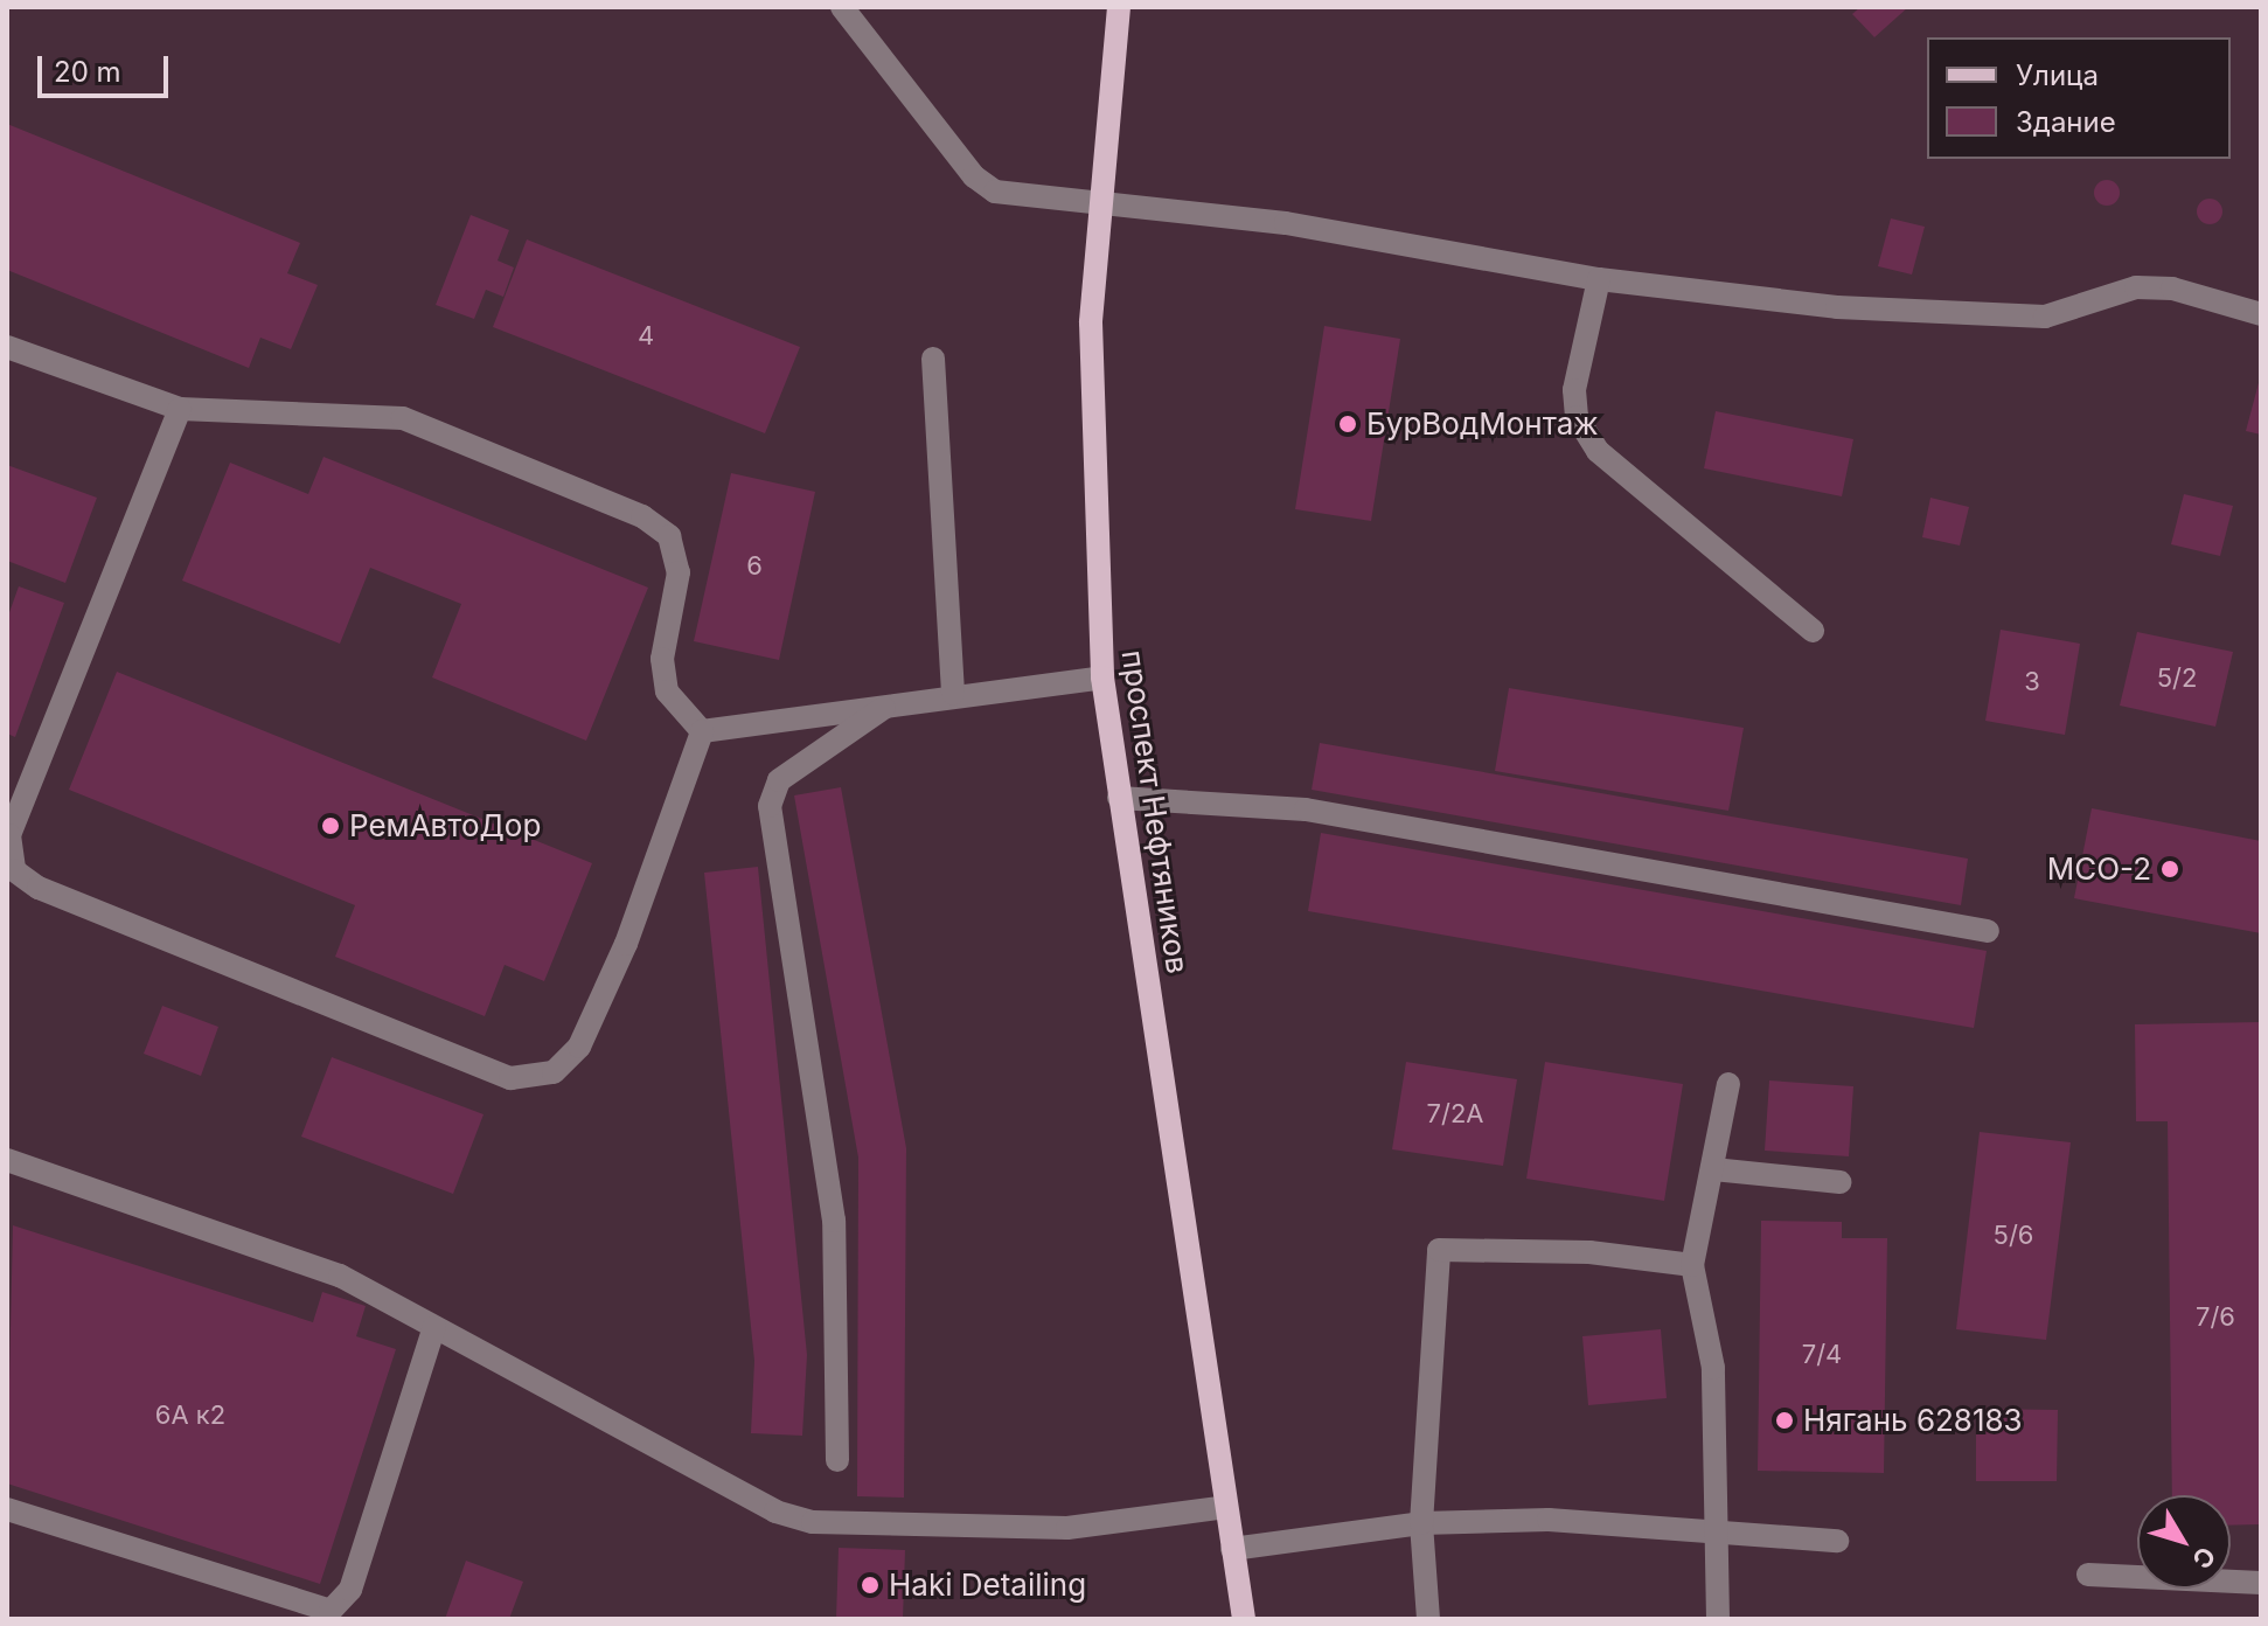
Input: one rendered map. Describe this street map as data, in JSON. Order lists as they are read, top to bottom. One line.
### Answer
{"streets":{"main road":["проспект Нефтяников"]},"places":["БурВодМонтаж","РемАвтоДор","МСО-2","Нягань 628183","Haki Detailing"],"house_numbers":["4","6","5/2","3","7/2А","5/6","7/6","7/4","6А к2"],"legend":["Улица","Здание"],"scale_bar":"20 m","north":"bottom right"}
